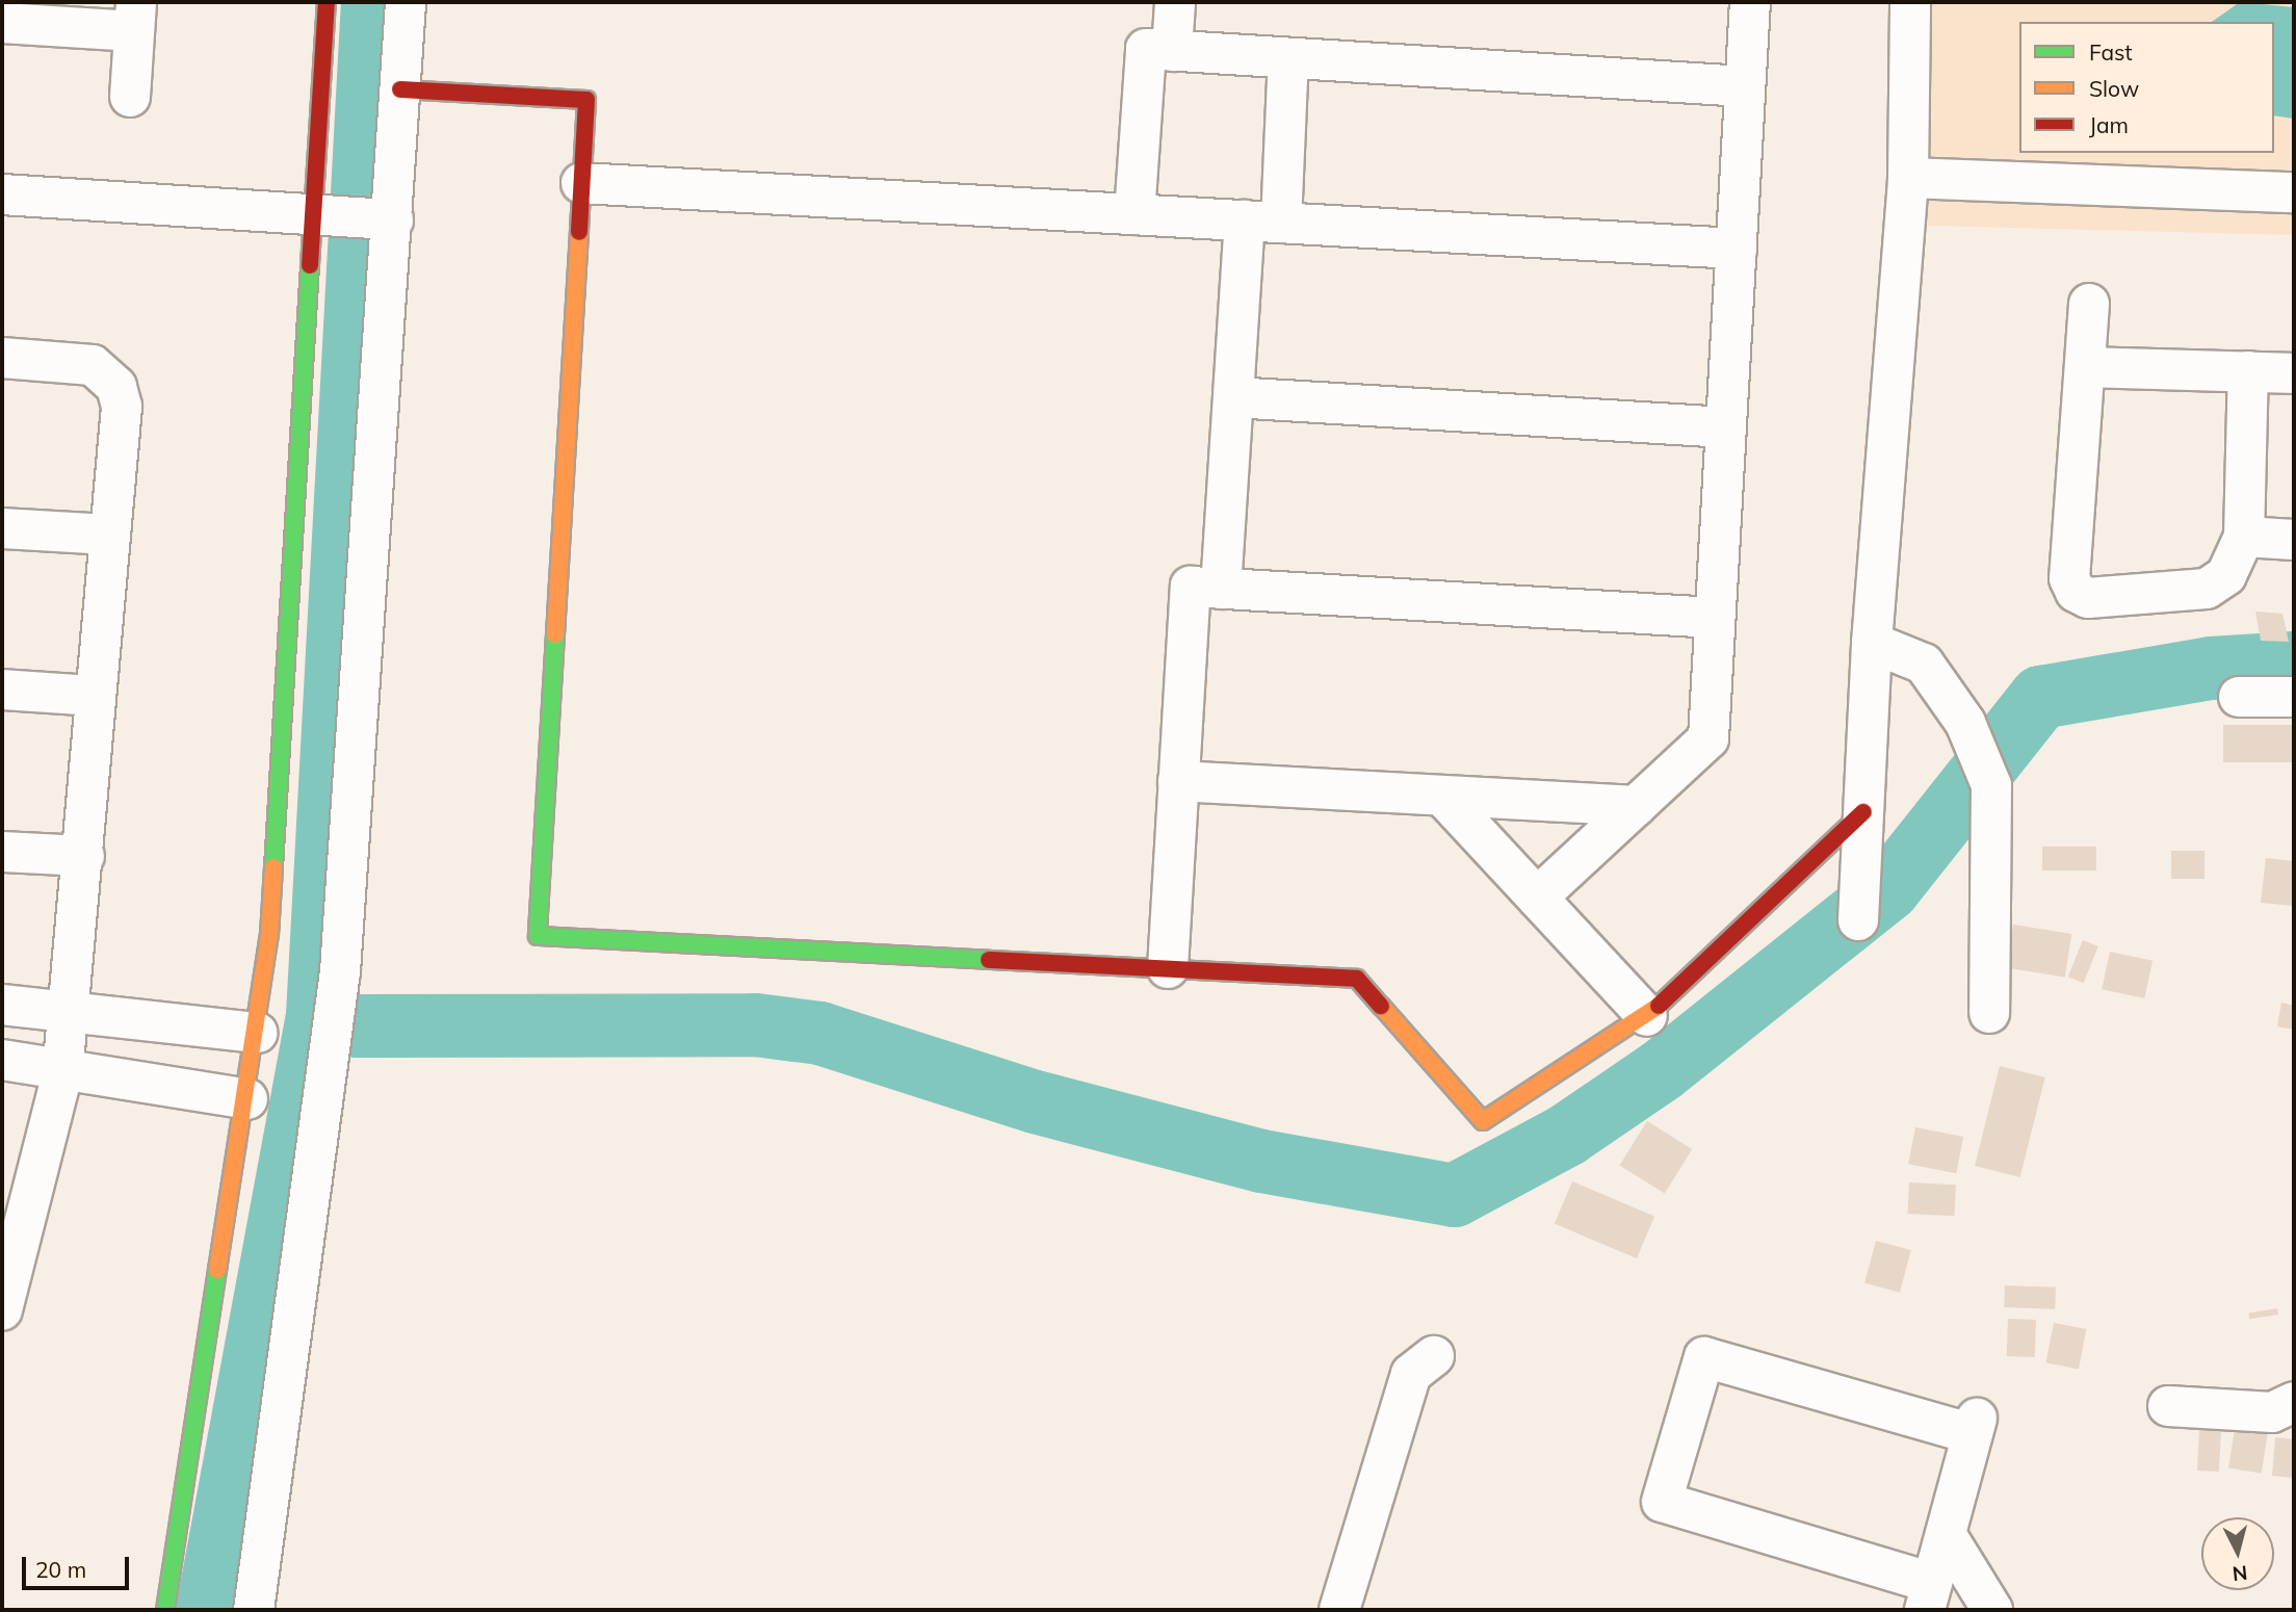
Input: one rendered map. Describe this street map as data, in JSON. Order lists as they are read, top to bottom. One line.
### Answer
{"legend":["Fast","Slow","Jam"],"scale_bar":"20 m","north":"bottom"}
